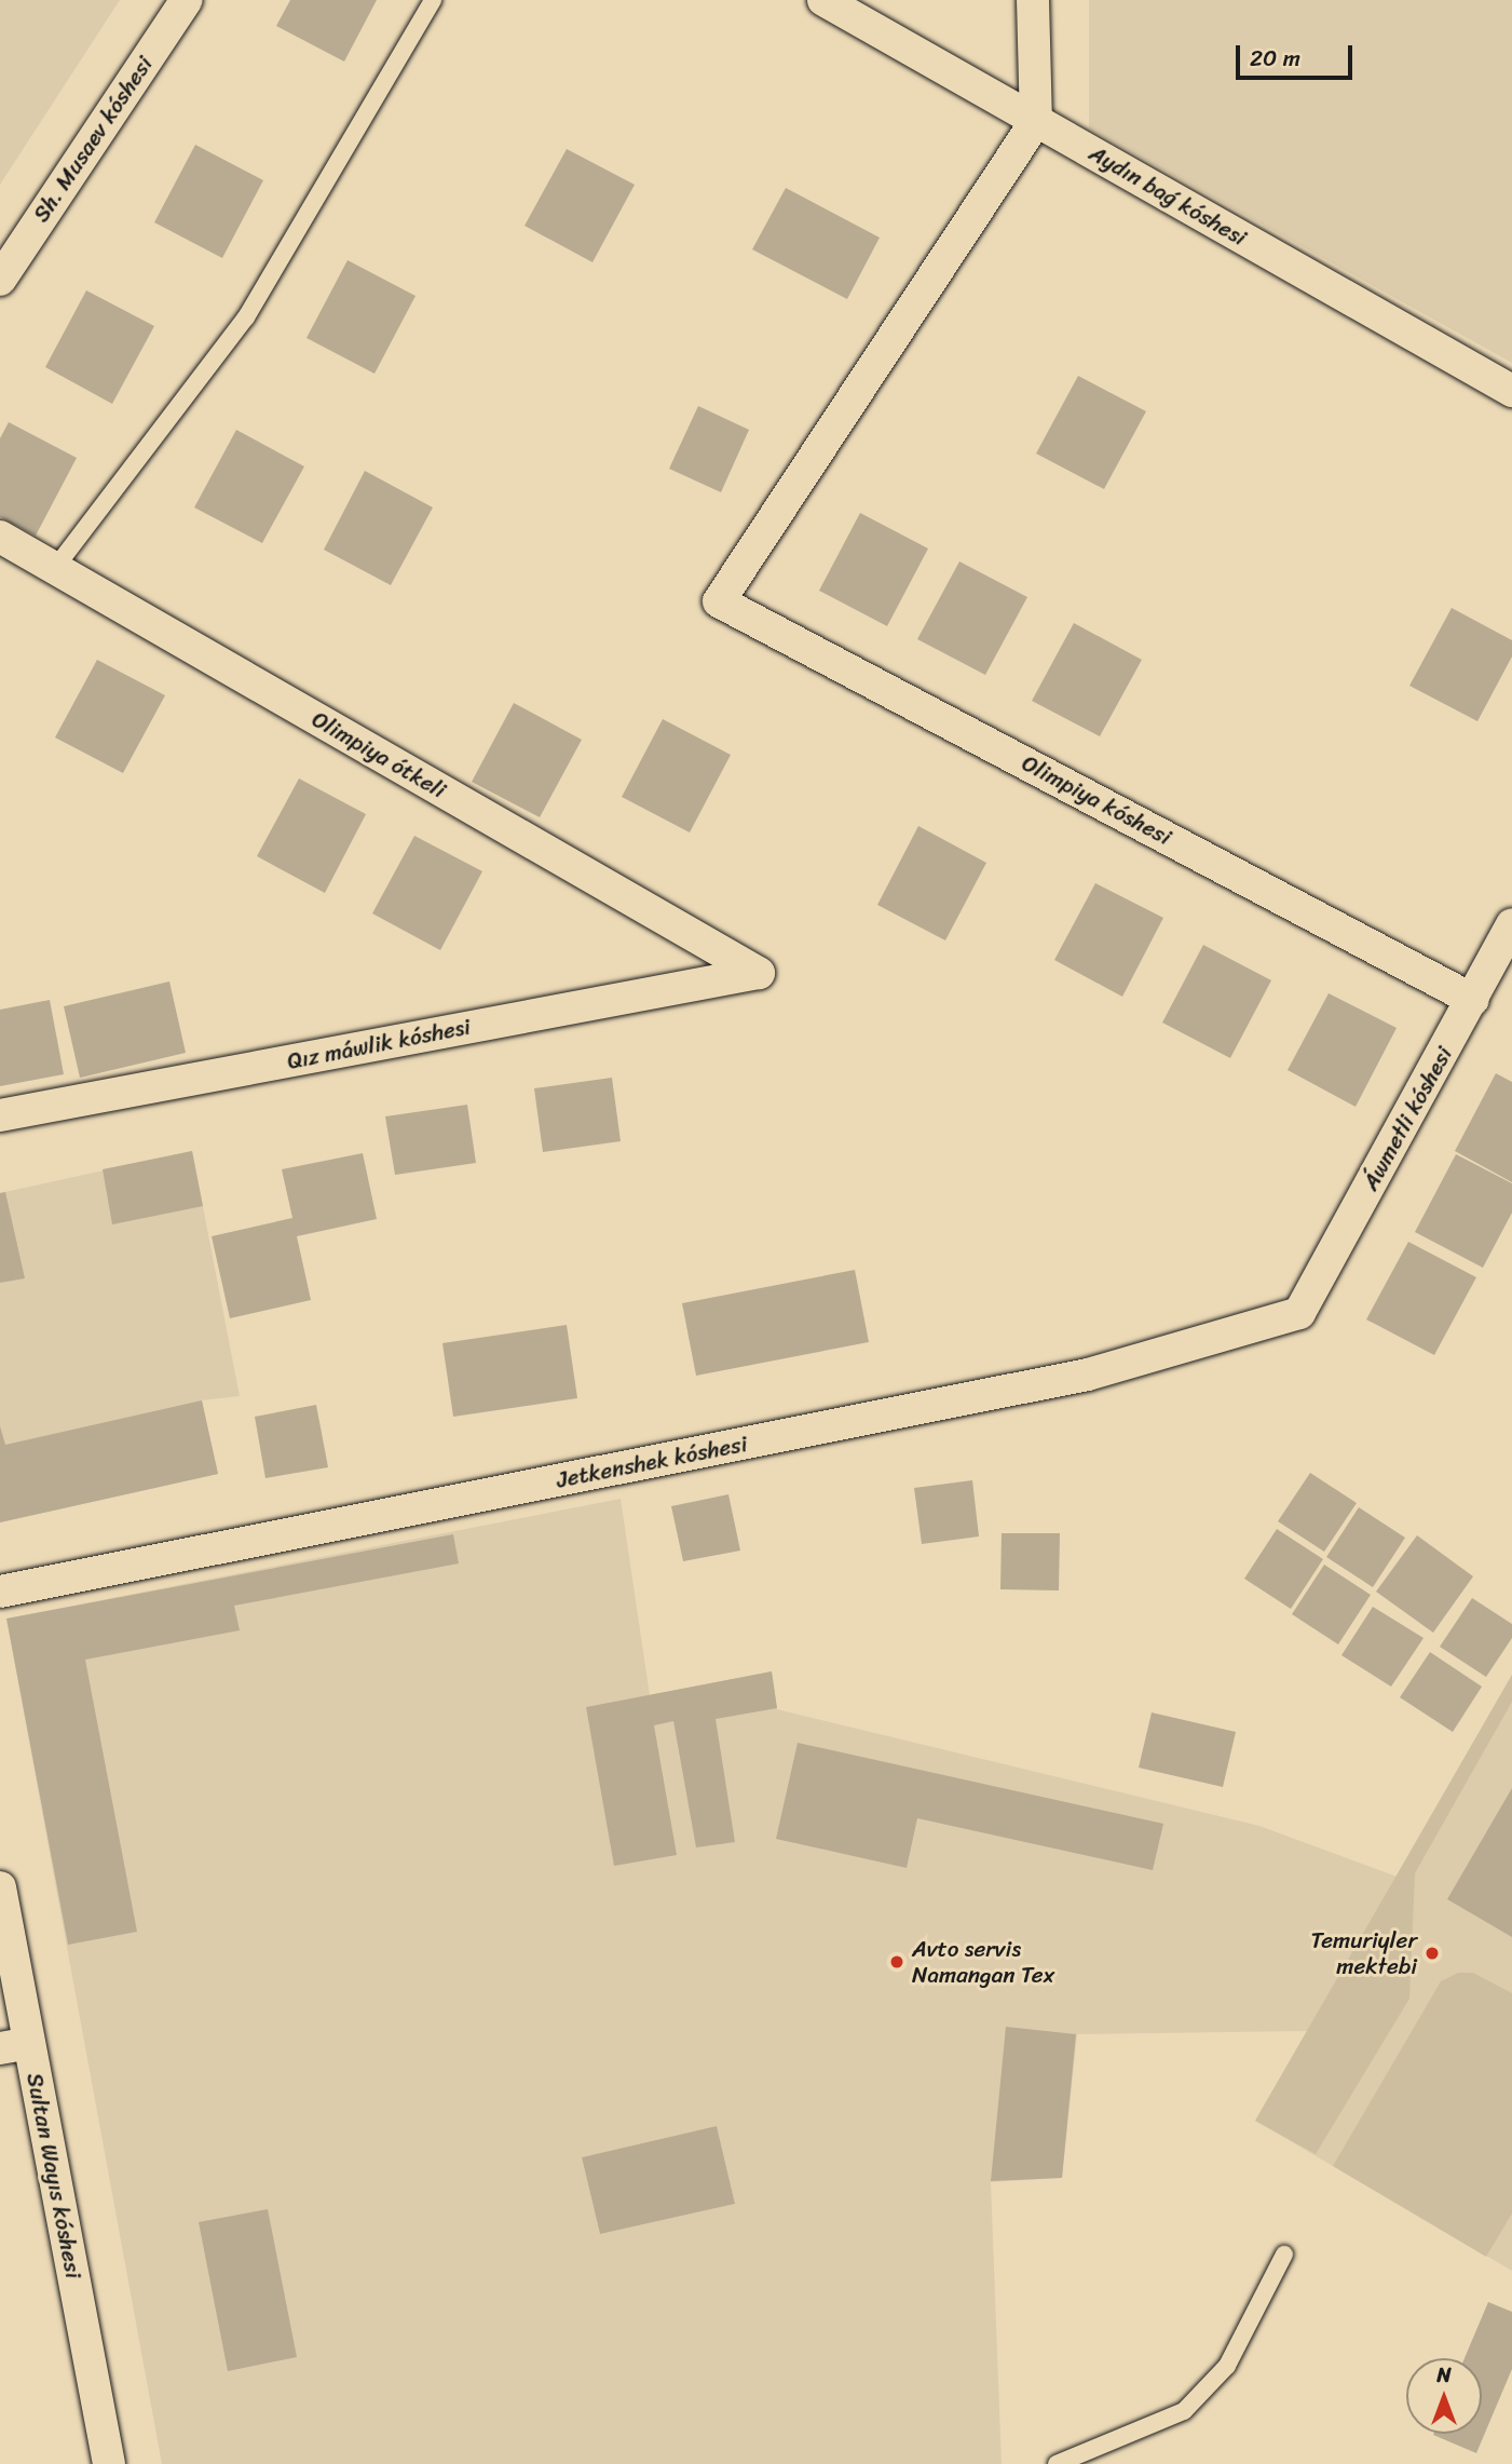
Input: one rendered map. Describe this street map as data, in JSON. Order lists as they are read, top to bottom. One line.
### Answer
{"streets":{"street":["Sh. Musaev kóshesi","Aydın baǵ kóshesi","Olimpiya ótkeli","Olimpiya kóshesi","Qız máwlik kóshesi","Áwmetli kóshesi","Jetkenshek kóshesi","Sultan Wayıs kóshesi"]},"crossings":[["Aydın baǵ kóshesi","Olimpiya kóshesi"],["Olimpiya ótkeli","Qız máwlik kóshesi"],["Olimpiya kóshesi","Áwmetli kóshesi"],["Áwmetli kóshesi","Jetkenshek kóshesi"]],"places":["Temuriyler mektebi","Avto servis Namangan Tex"],"scale_bar":"20 m","north":"top"}
